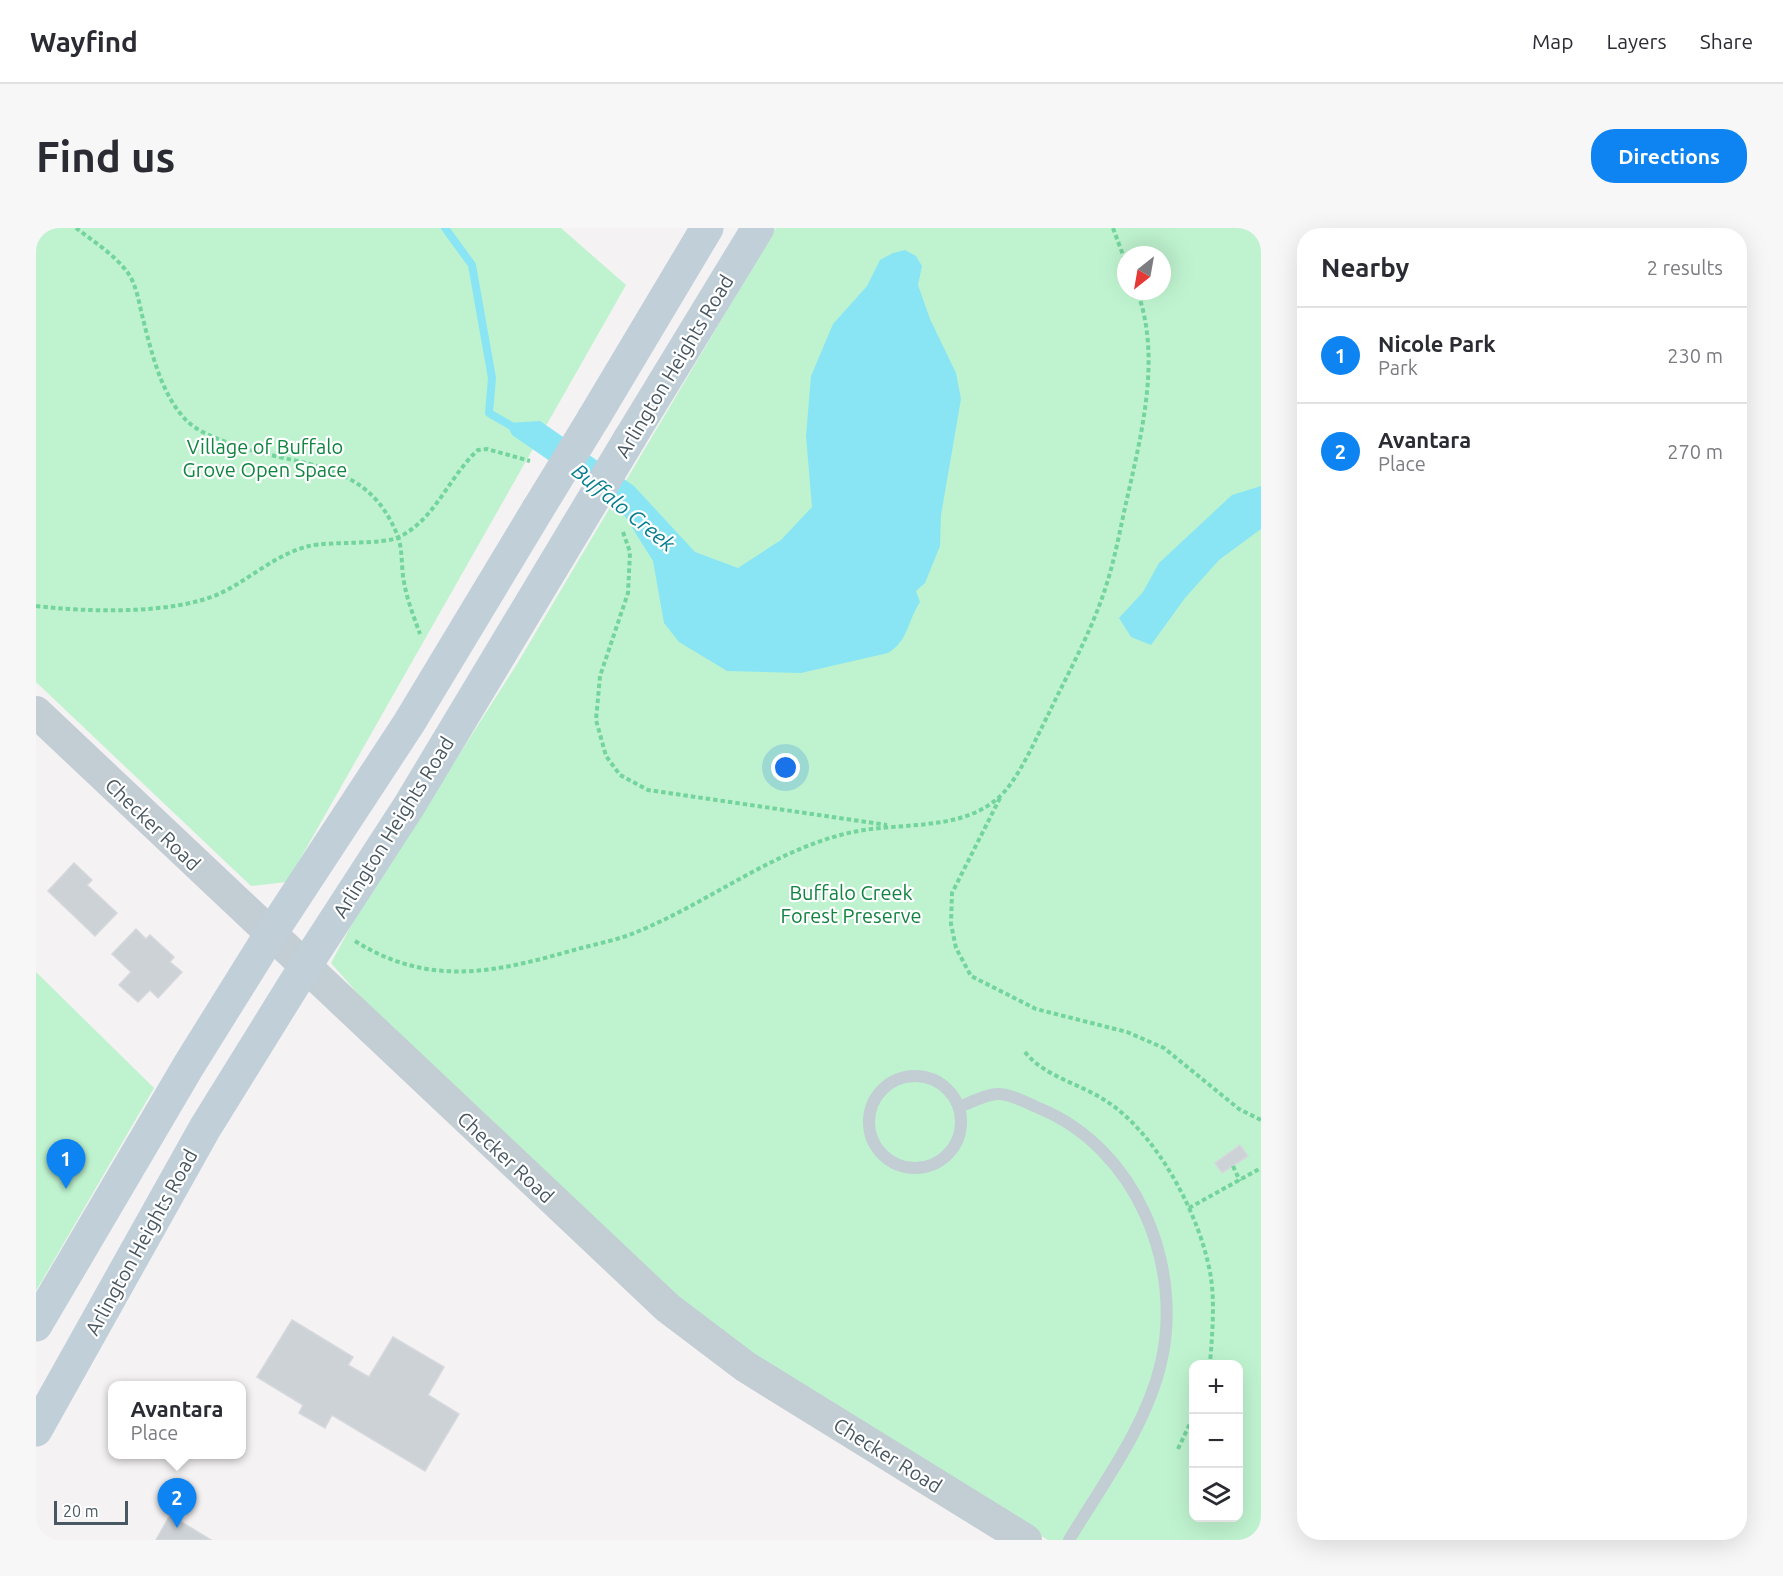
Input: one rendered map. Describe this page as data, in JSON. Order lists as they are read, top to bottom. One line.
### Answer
{"streets":{"main road":["Arlington Heights Road"],"street":["Checker Road"]},"crossings":[["Arlington Heights Road","Checker Road"]],"water":["Buffalo Creek"],"parks":["Village of Buffalo Grove Open Space","Buffalo Creek Forest Preserve"],"scale_bar":"20 m","north":"bottom left","page":{"header":"Wayfind","nav":["Map","Layers","Share"],"buttons":"Directions","title":"Find us","heading":["Nearby","2 results"],"list":[{"mark":"1","name":"Nicole Park","note":"Park","value":"230 m"},{"mark":"2","name":"Avantara","note":"Place","value":"270 m"}],"pins":["1","2"],"map_buttons":["+","−"],"popup":["Avantara","Place"],"scale":"20 m"}}
